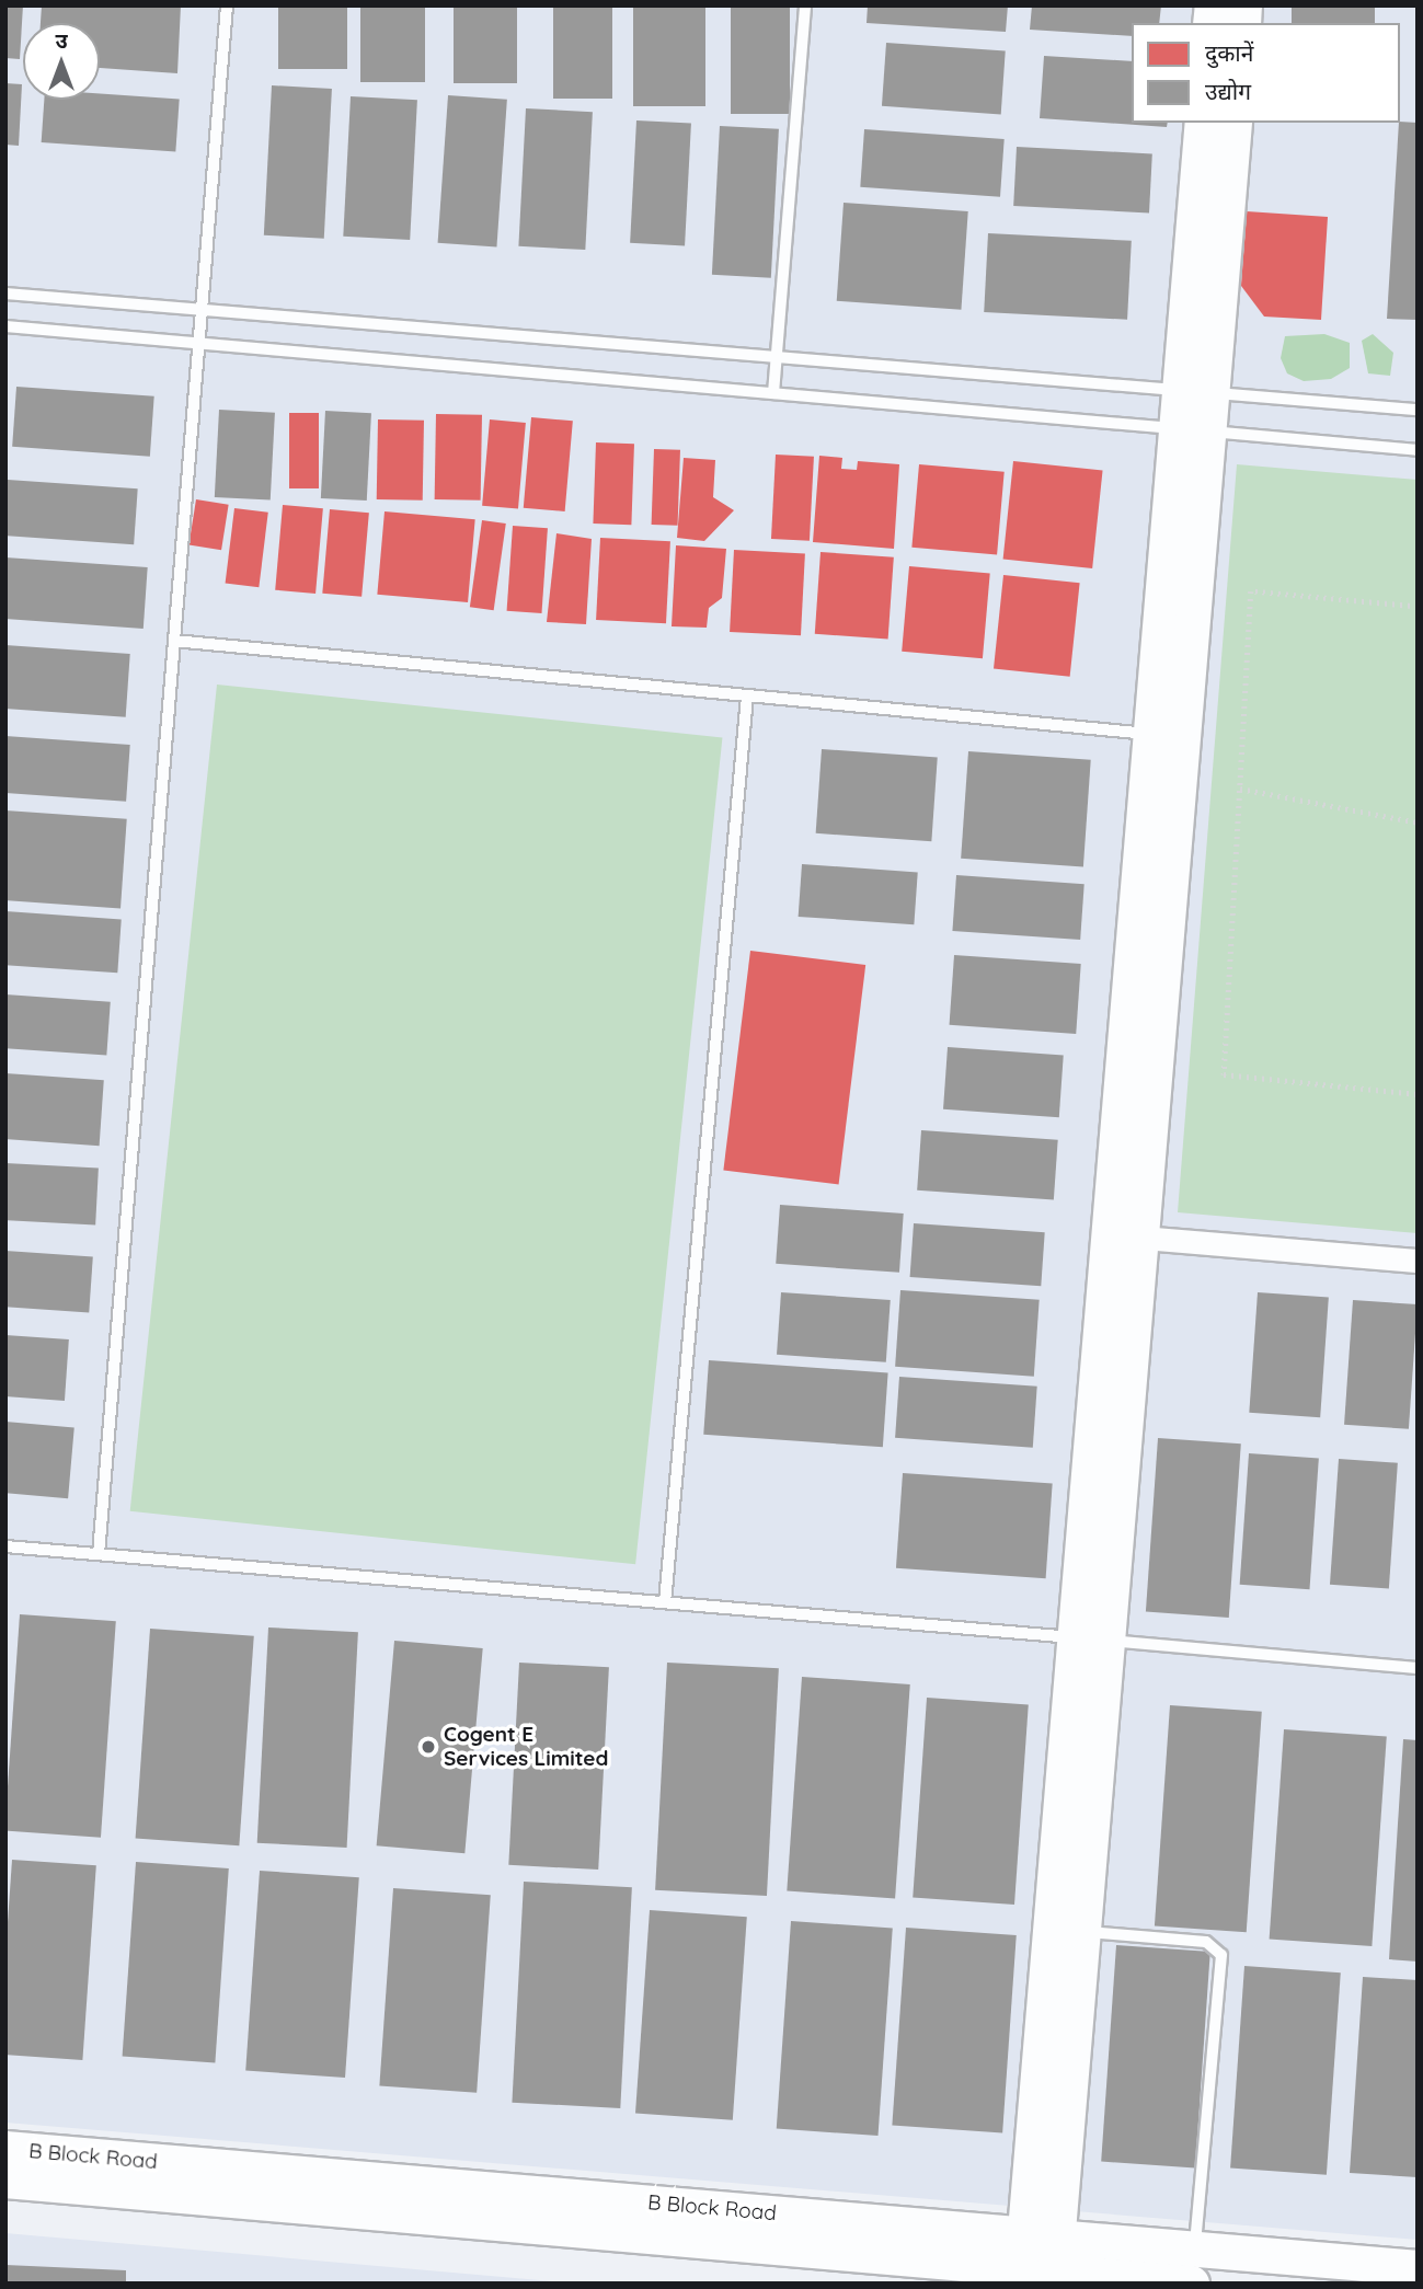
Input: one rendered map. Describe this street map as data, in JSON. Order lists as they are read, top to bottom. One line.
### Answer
{"streets":{"street":["B Block Road"]},"places":["Cogent E Services Limited"],"legend":["दुकानें","उद्योग"],"north":"top"}
